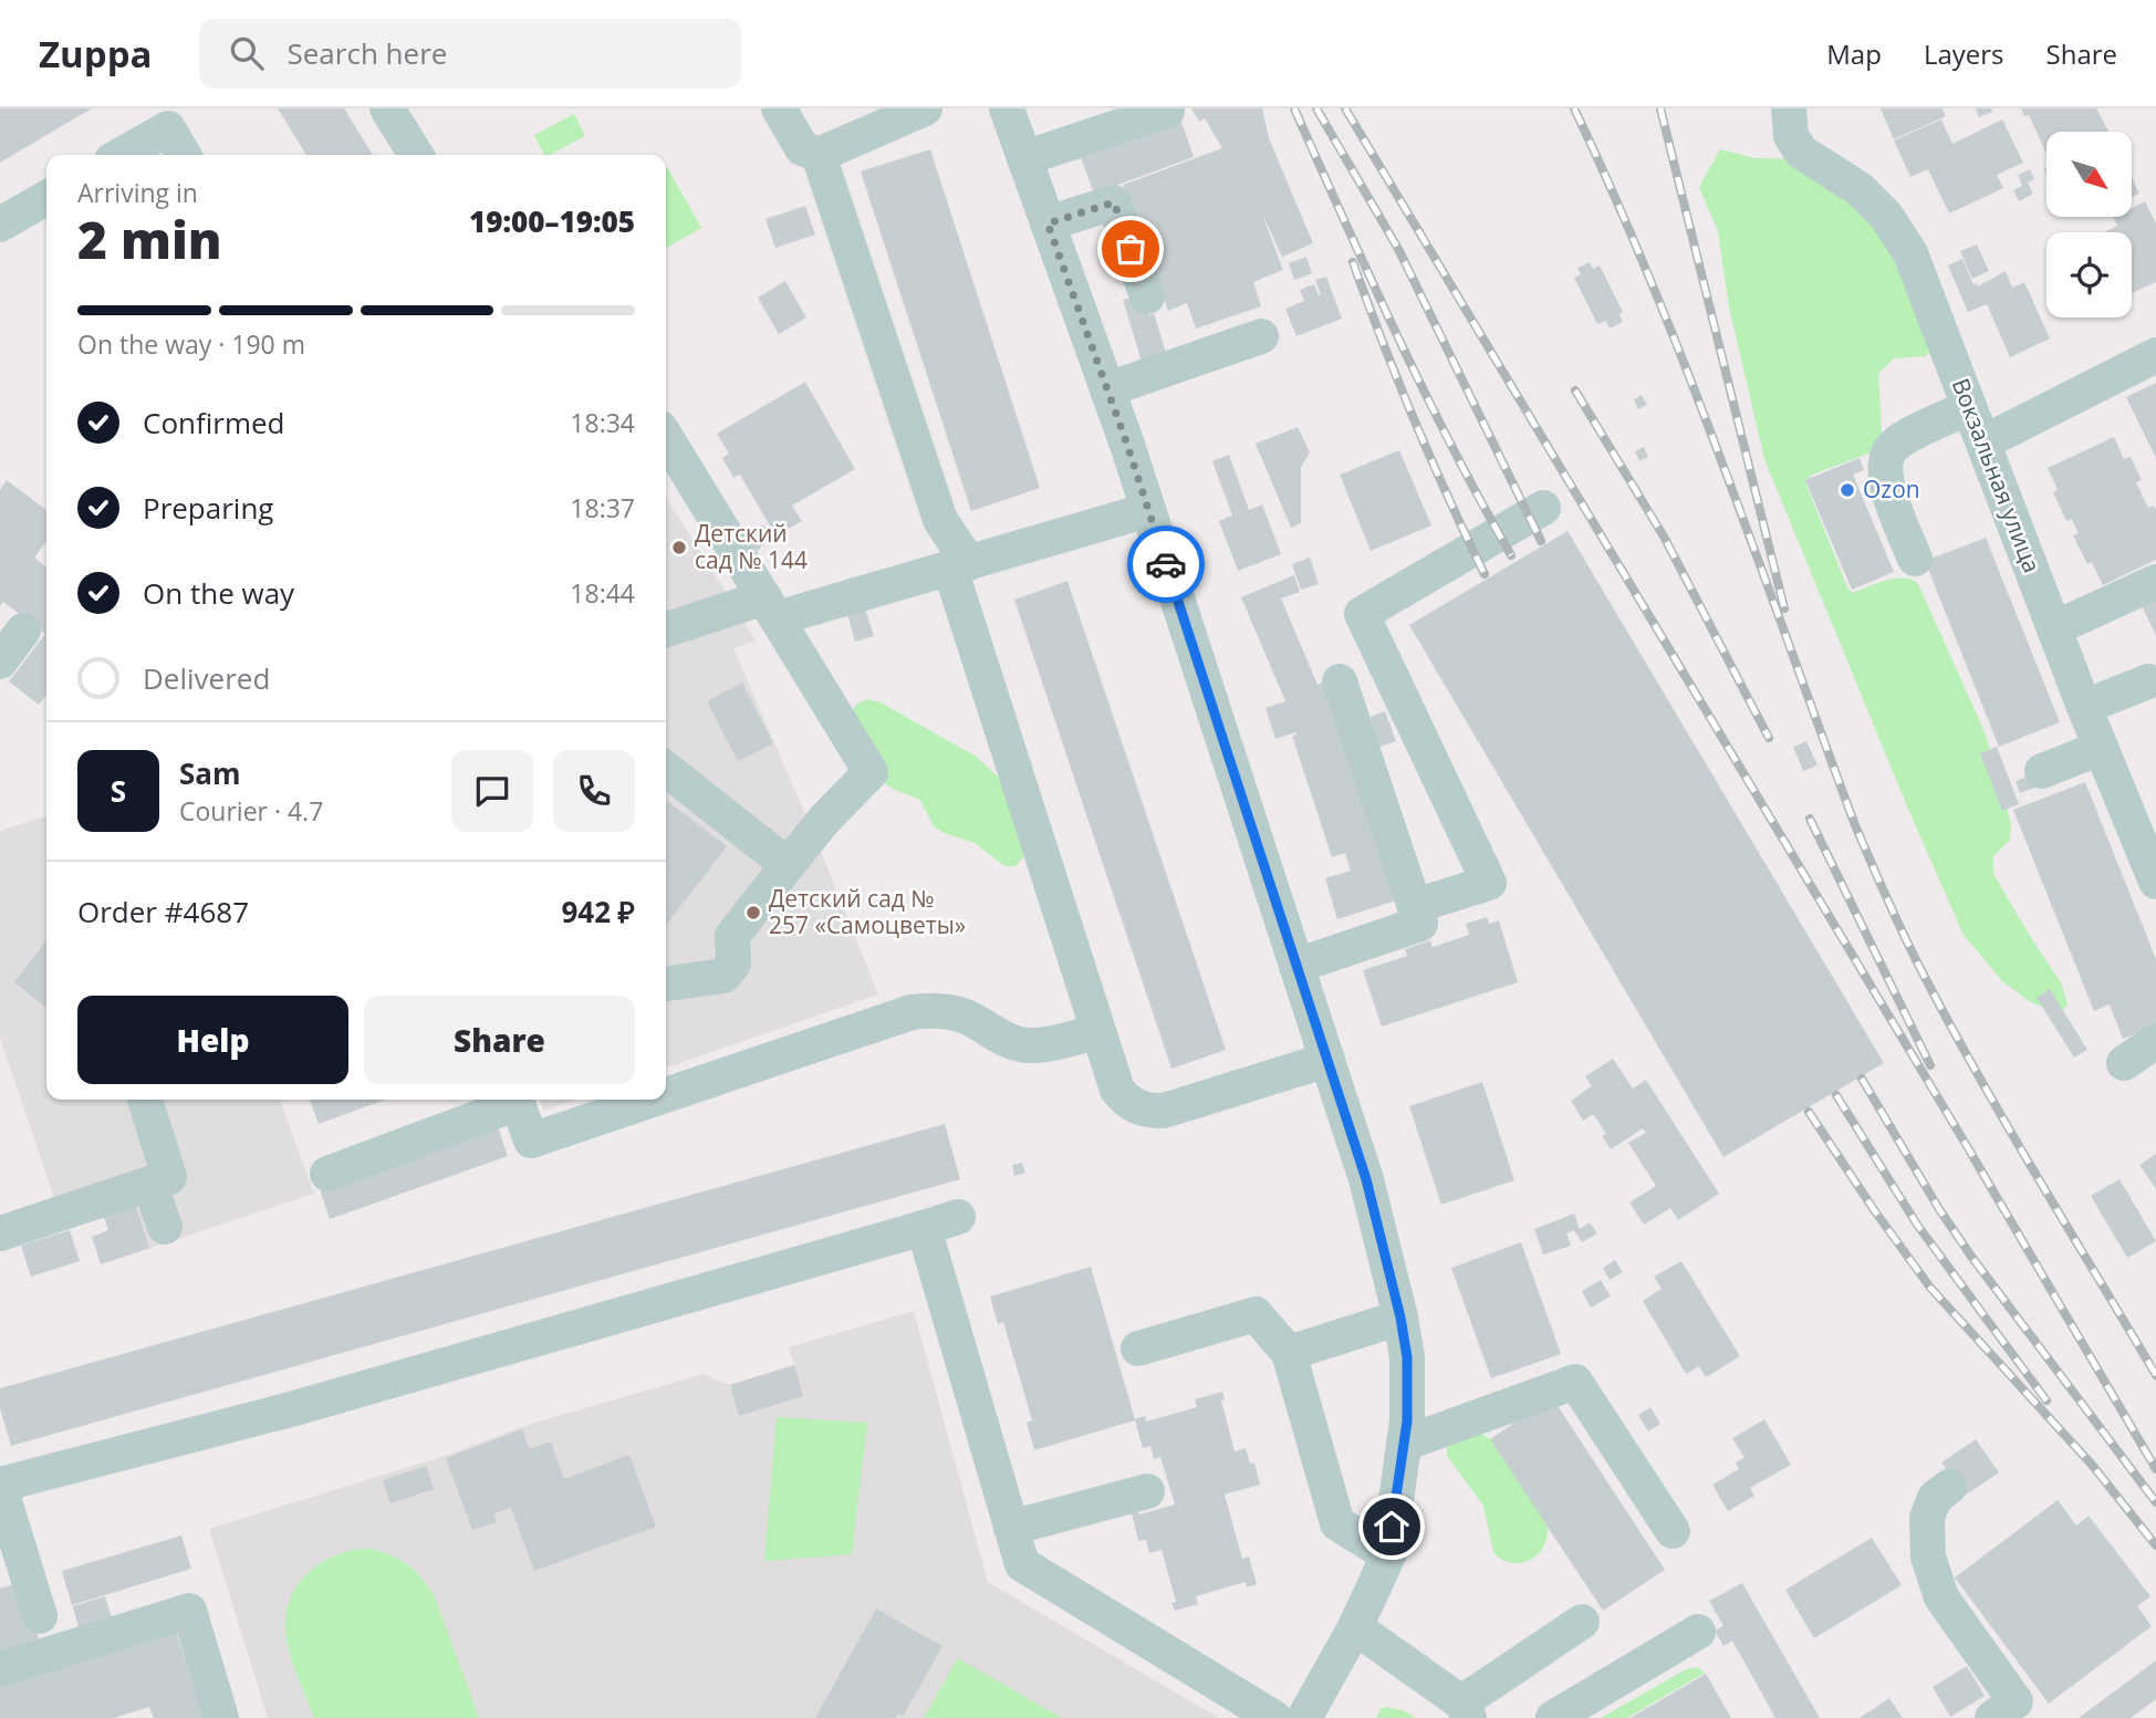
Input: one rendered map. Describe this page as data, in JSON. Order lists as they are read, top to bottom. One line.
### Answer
{"streets":{"street":["Вокзальная улица"]},"places":["Ozon","Детский сад № 144","Детский сад № 257 «Самоцветы»"],"north":"bottom right","page":{"header":"Zuppa","search":"Search here","nav":["Map","Layers","Share"],"heading":["2 min","Arriving in","19:00–19:05"],"panel":["Sam","Courier · 4.7","Order #4687","942 ₽"],"bar":"On the way · 190 m","list":[["Confirmed","18:34"],["Preparing","18:37"],["On the way","18:44"],"Delivered"],"round":"S","buttons":["Help","Share"]}}
